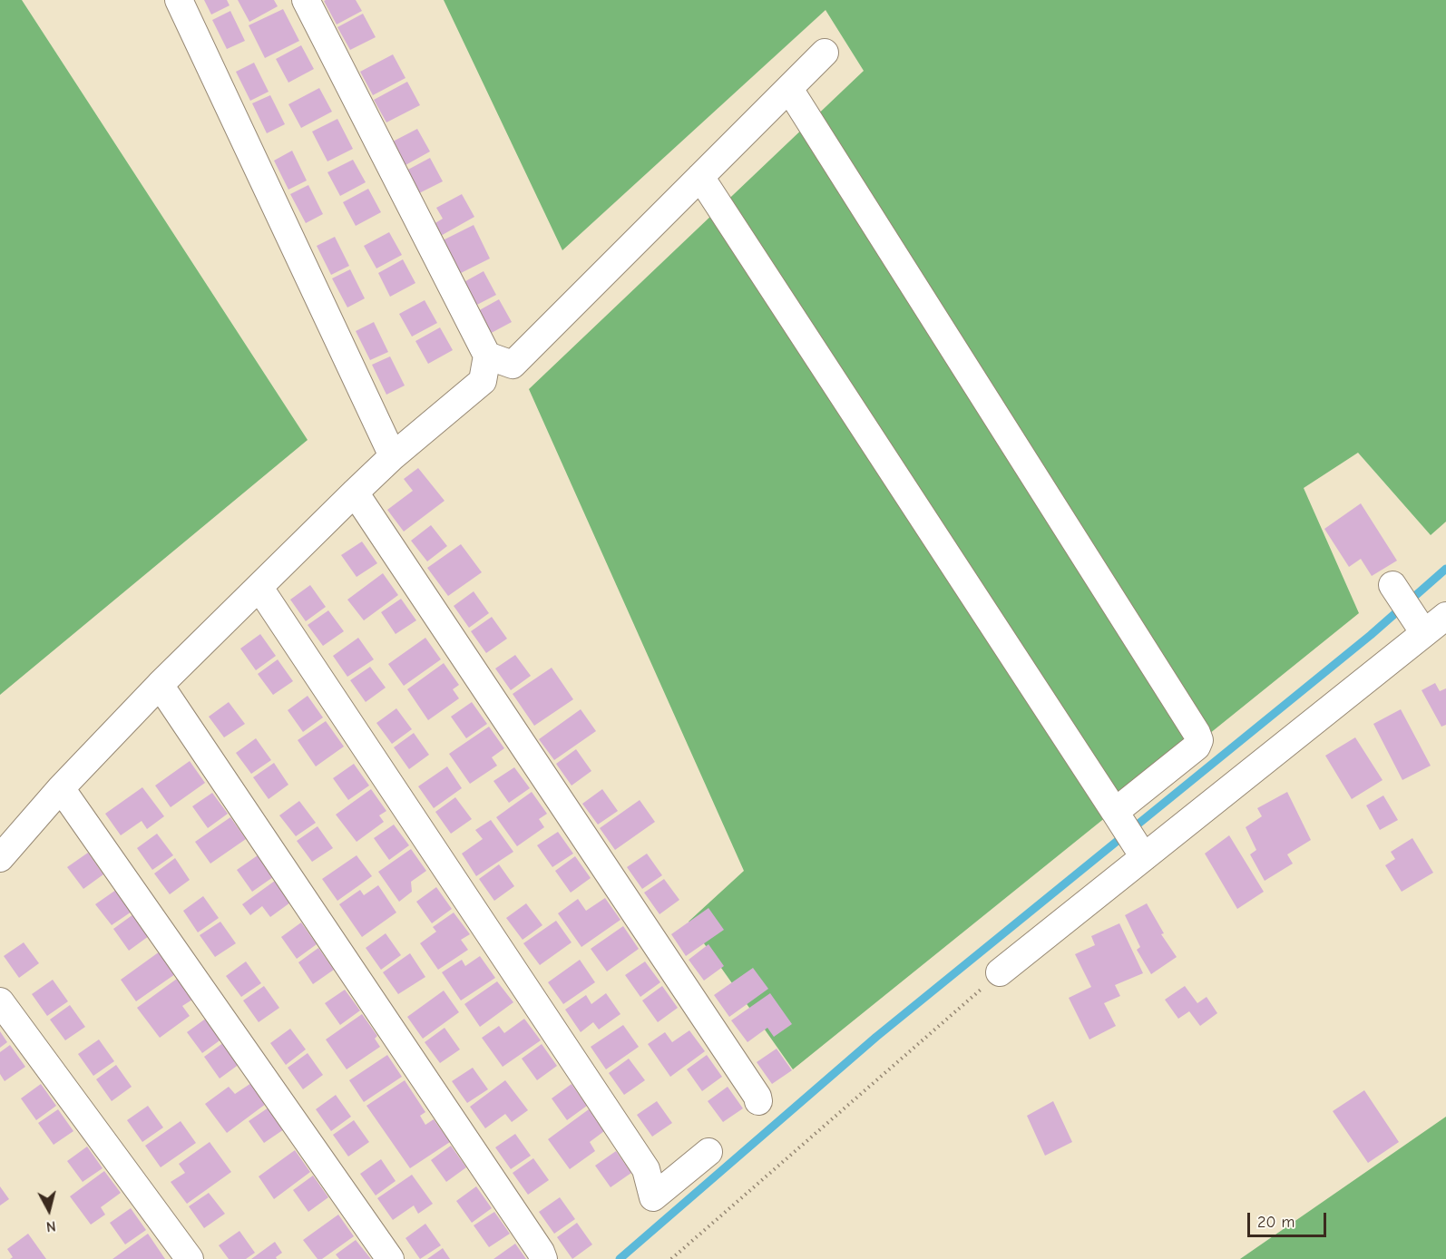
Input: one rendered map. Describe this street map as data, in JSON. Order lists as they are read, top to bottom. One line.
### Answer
{"scale_bar":"20 m","north":"bottom"}
